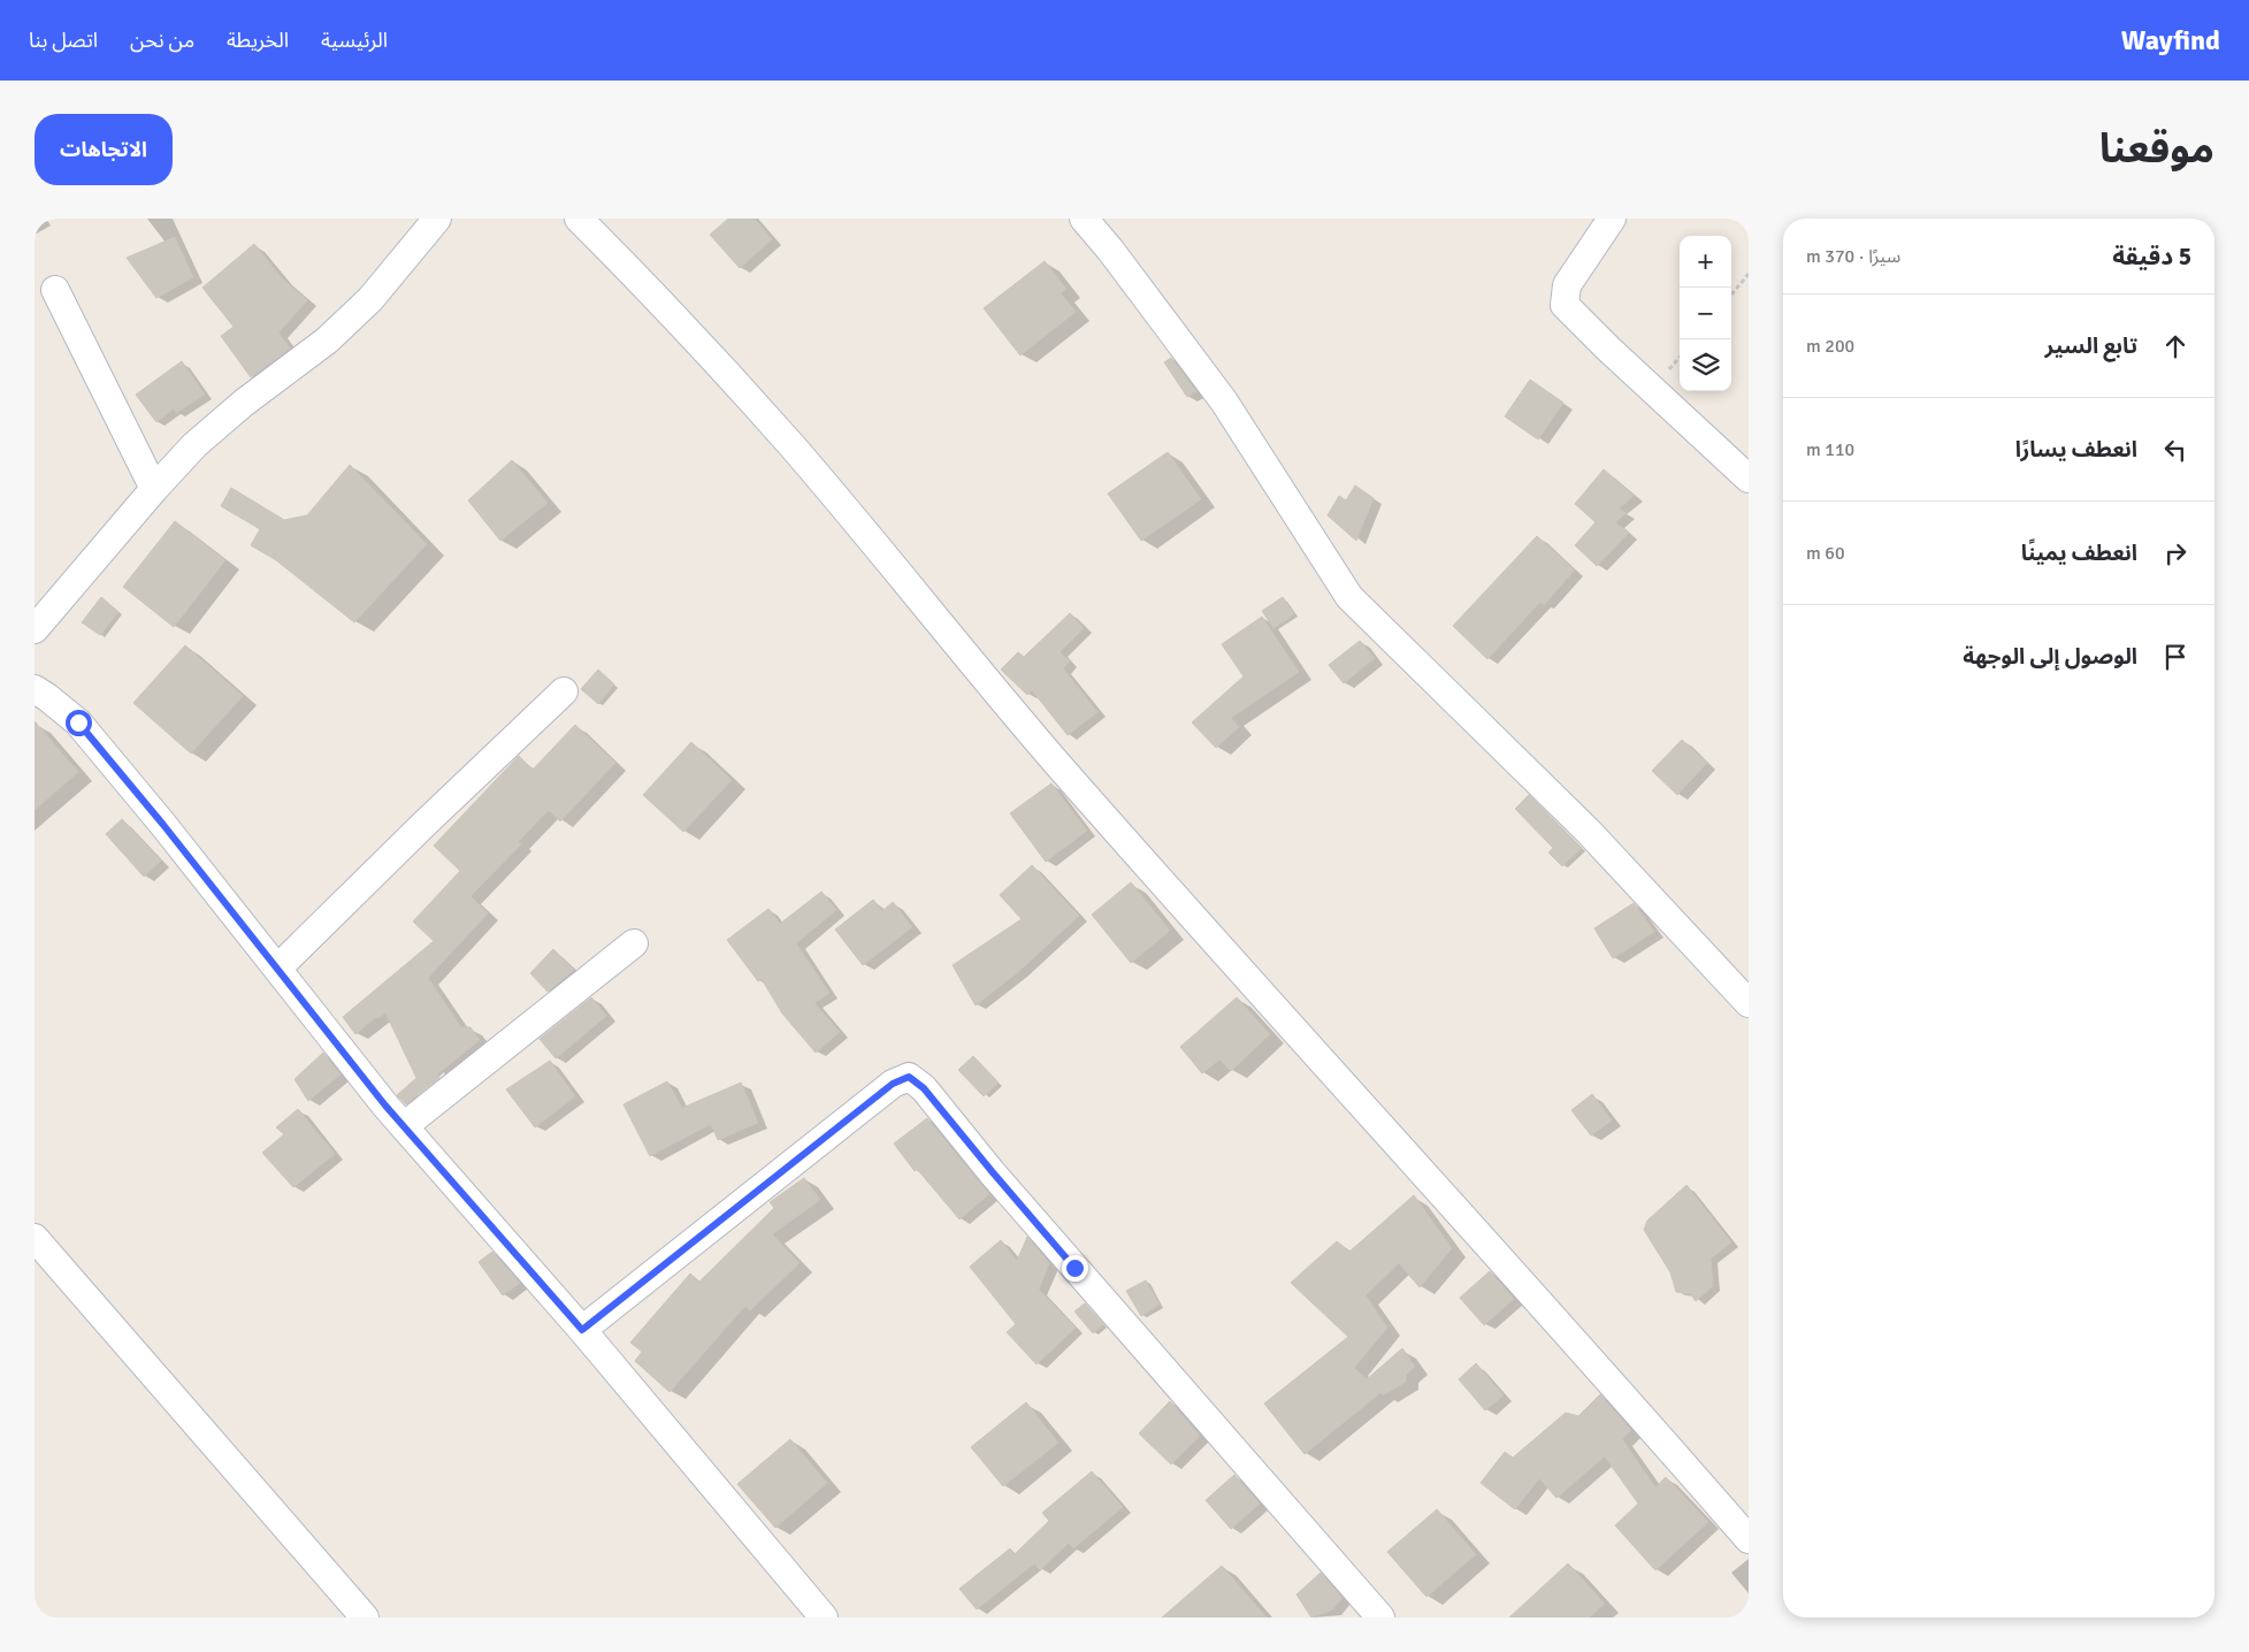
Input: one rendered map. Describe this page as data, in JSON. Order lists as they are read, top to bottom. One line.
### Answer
{"page":{"header":"Wayfind","nav":["الرئيسية","الخريطة","من نحن","اتصل بنا"],"title":"موقعنا","buttons":"الاتجاهات","heading":["5 دقيقة","سيرًا · 370 m"],"map_buttons":["+","−"],"list":[["تابع السير","200 m"],["انعطف يسارًا","110 m"],["انعطف يمينًا","60 m"],"الوصول إلى الوجهة"]}}
